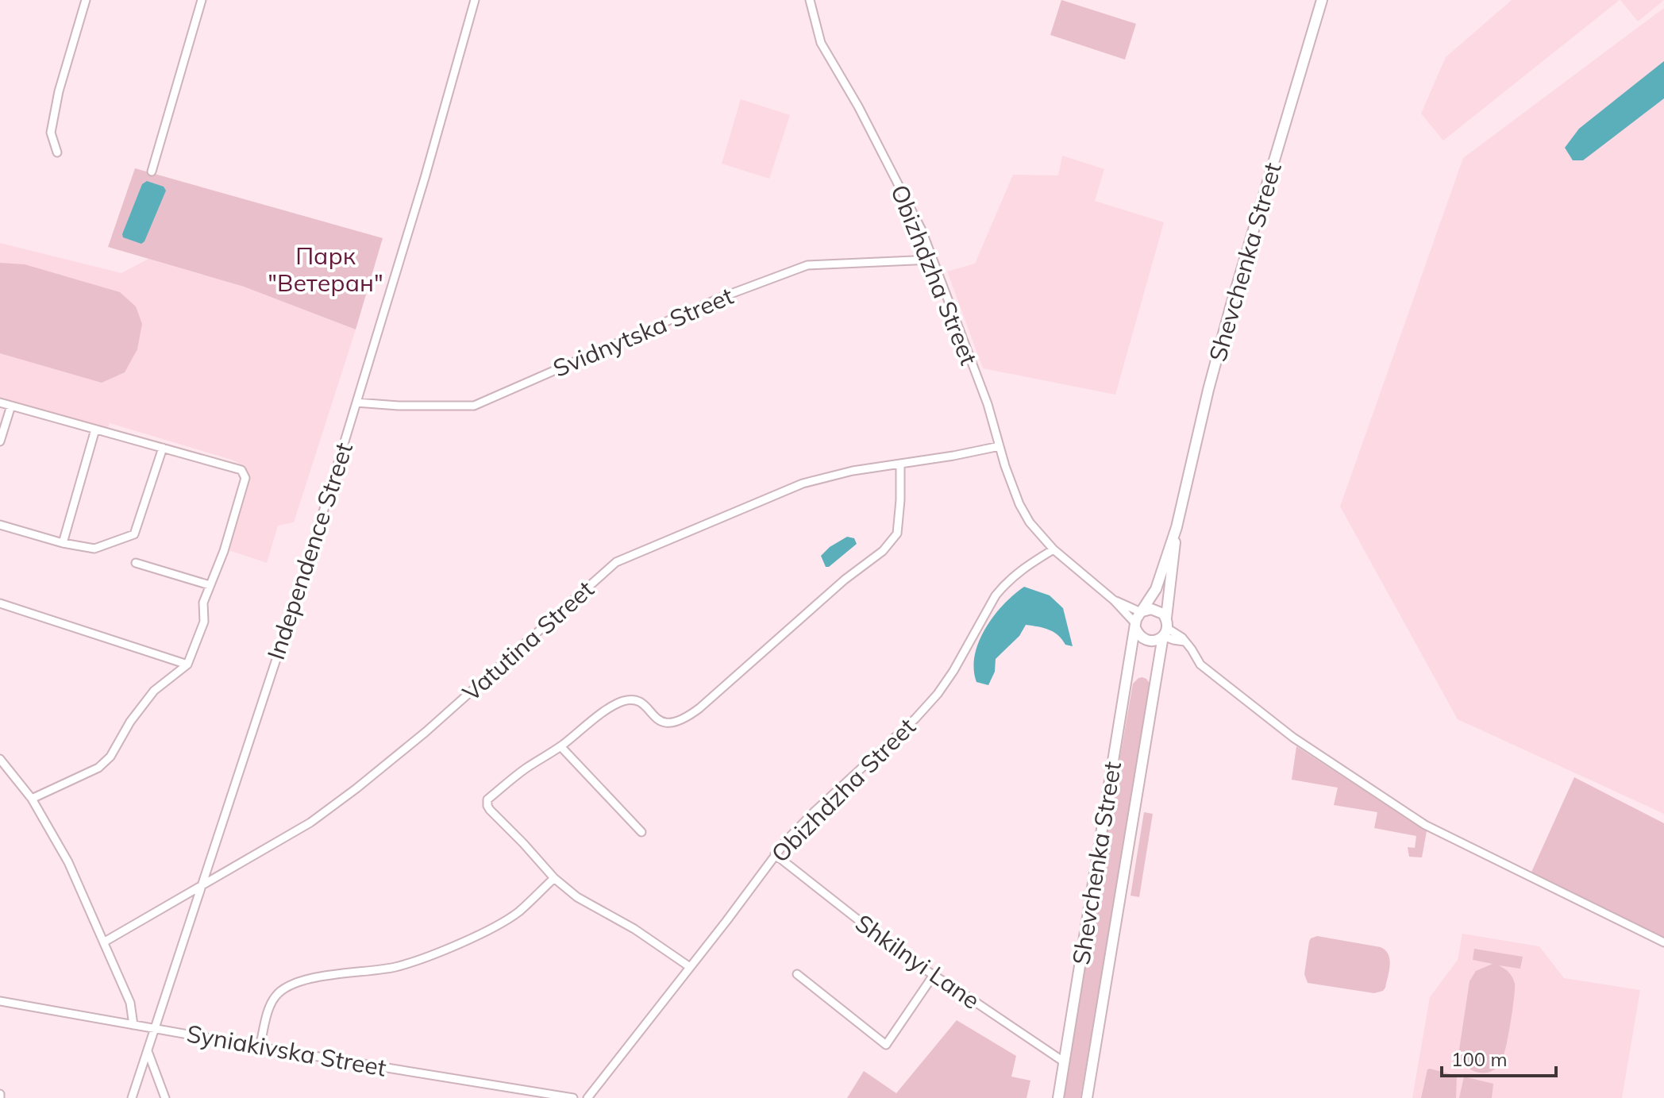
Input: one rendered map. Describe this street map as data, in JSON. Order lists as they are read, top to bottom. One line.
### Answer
{"streets":{"main road":["Shevchenka Street"],"street":["Obizhdzha Street","Svidnytska Street","Independence Street","Vatutina Street","Shkilnyi Lane","Syniakivska Street"]},"crossings":[["Shevchenka Street","Obizhdzha Street"],["Shevchenka Street","Shkilnyi Lane"],["Obizhdzha Street","Svidnytska Street"],["Obizhdzha Street","Vatutina Street"],["Obizhdzha Street","Shkilnyi Lane"],["Svidnytska Street","Independence Street"],["Independence Street","Vatutina Street"],["Independence Street","Syniakivska Street"]],"parks":["Парк \"Ветеран\""],"scale_bar":"100 m"}
